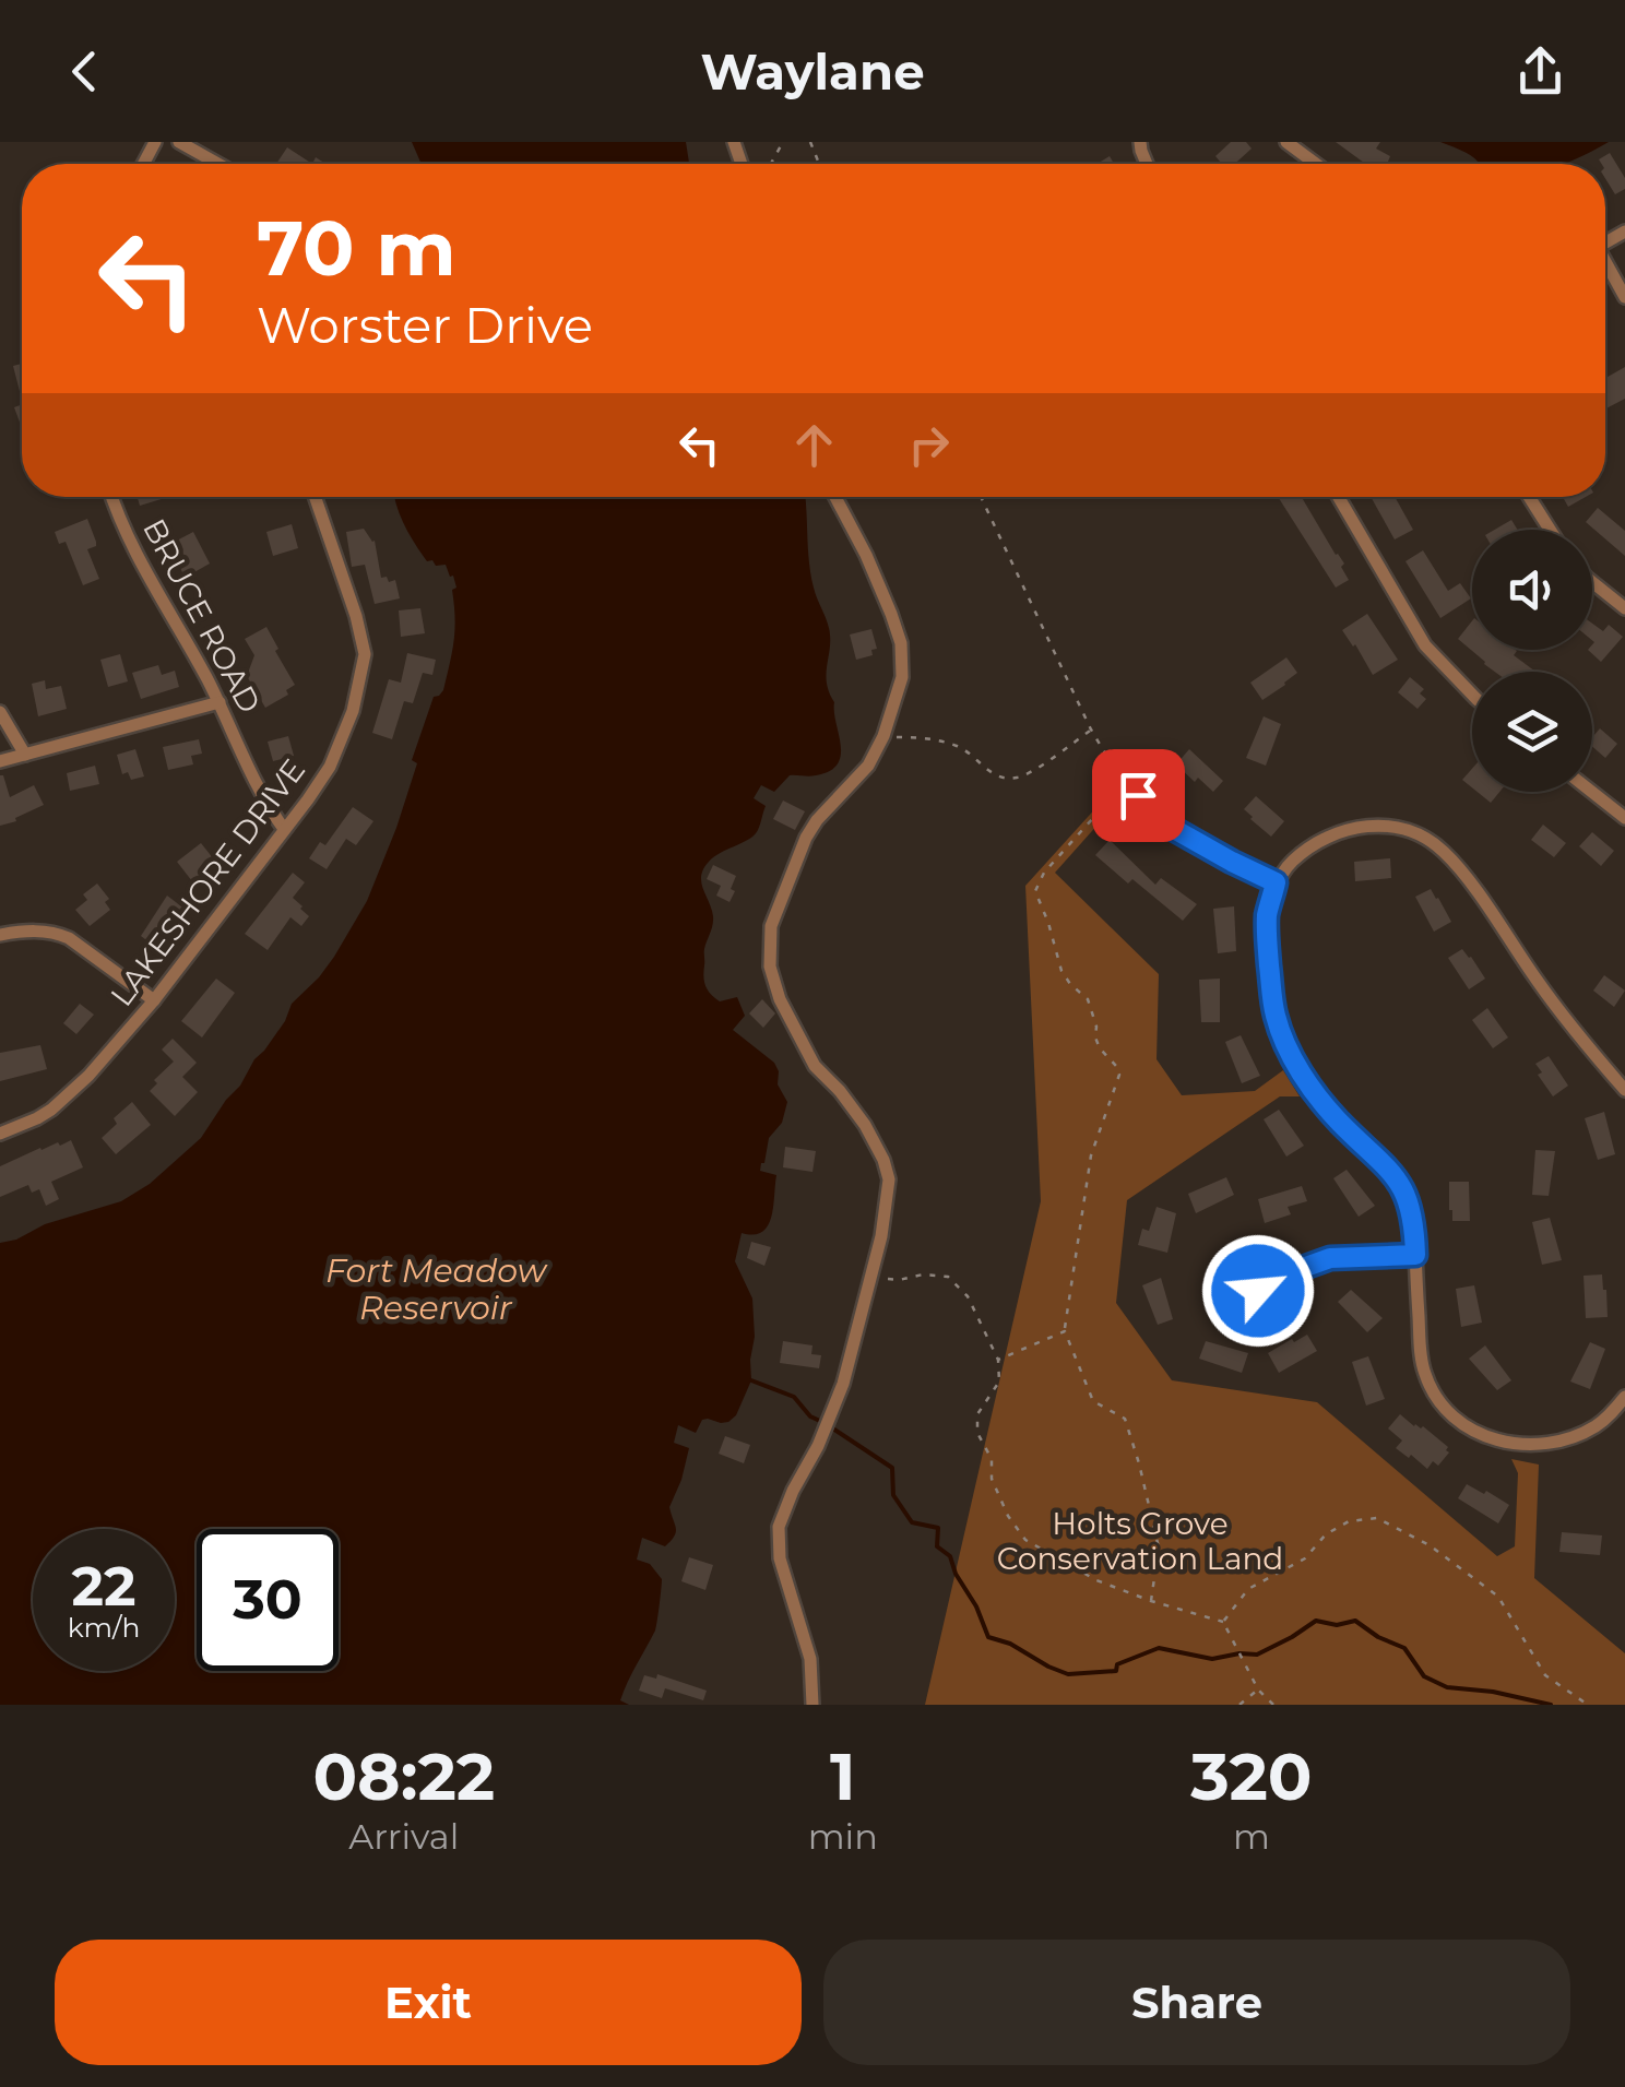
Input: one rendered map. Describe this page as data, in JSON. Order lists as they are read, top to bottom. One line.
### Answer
{"streets":{"street":["BRUCE ROAD","LAKESHORE DRIVE"]},"crossings":[["BRUCE ROAD","LAKESHORE DRIVE"]],"water":["Fort Meadow Reservoir"],"parks":["Holts Grove Conservation Land"],"page":{"header":"Waylane","turn":["70 m","Worster Drive"],"speed":"22 km/h","limit":"30","eta":["08:22","Arrival","1","min","320","m"],"buttons":["Exit","Share"]}}
